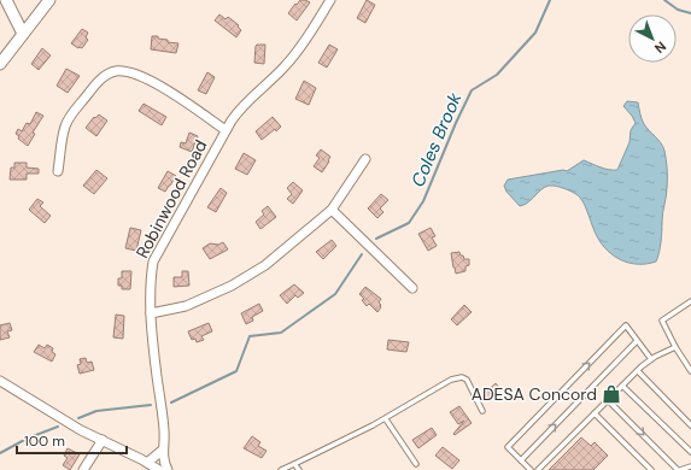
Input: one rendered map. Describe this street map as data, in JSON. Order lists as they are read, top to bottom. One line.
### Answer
{"streets":{"street":["Robinwood Road"]},"water":["Coles Brook"],"places":{"shop":["ADESA Concord"]},"scale_bar":"100 m","north":"bottom right"}
